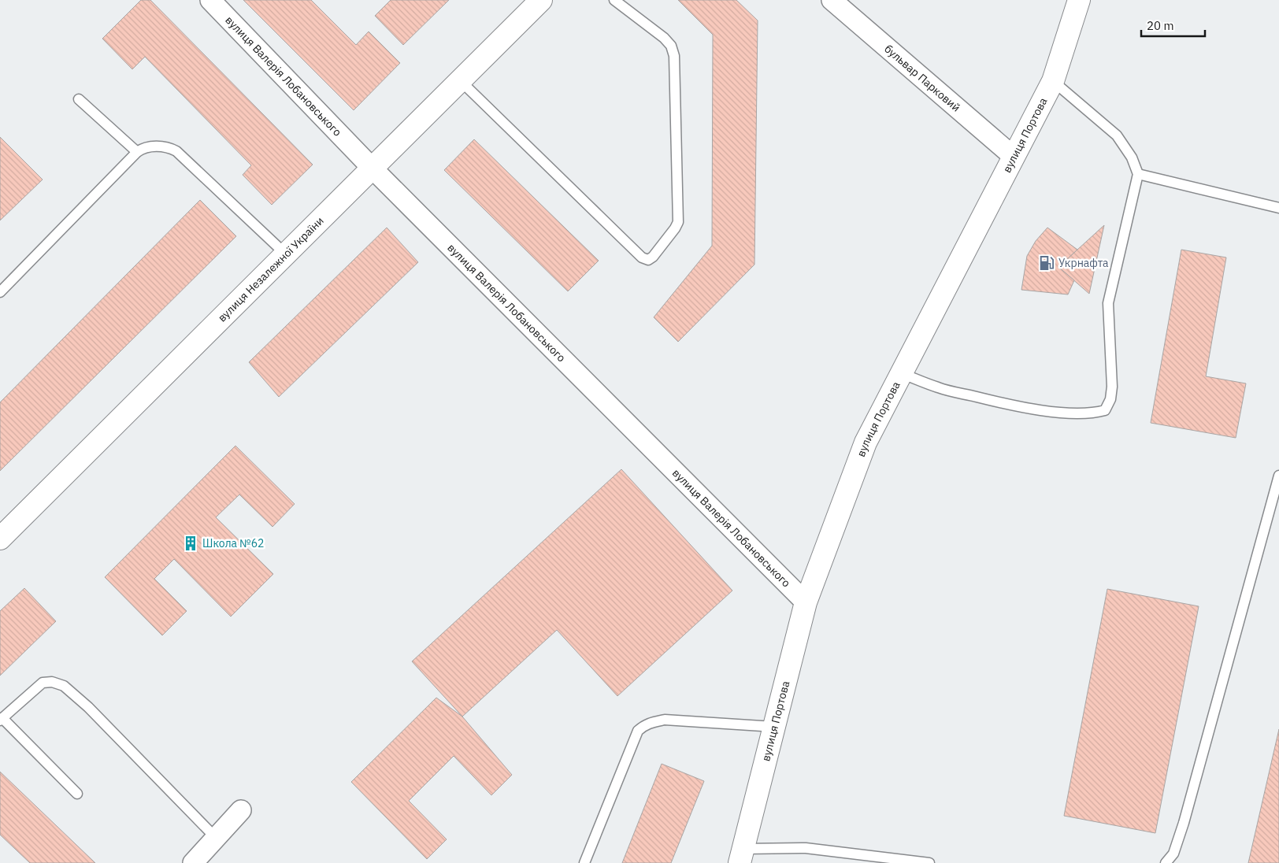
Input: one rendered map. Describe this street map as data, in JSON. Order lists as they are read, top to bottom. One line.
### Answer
{"streets":{"street":["вулиця Валерія Лобановського","бульвар Парковий","вулиця Портова","вулиця Незалежної України"]},"crossings":[["вулиця Валерія Лобановського","вулиця Портова"],["вулиця Валерія Лобановського","вулиця Незалежної України"],["бульвар Парковий","вулиця Портова"]],"places":{"fuel station":["Укрнафта"],"building":["Школа №62"]},"scale_bar":"20 m"}
